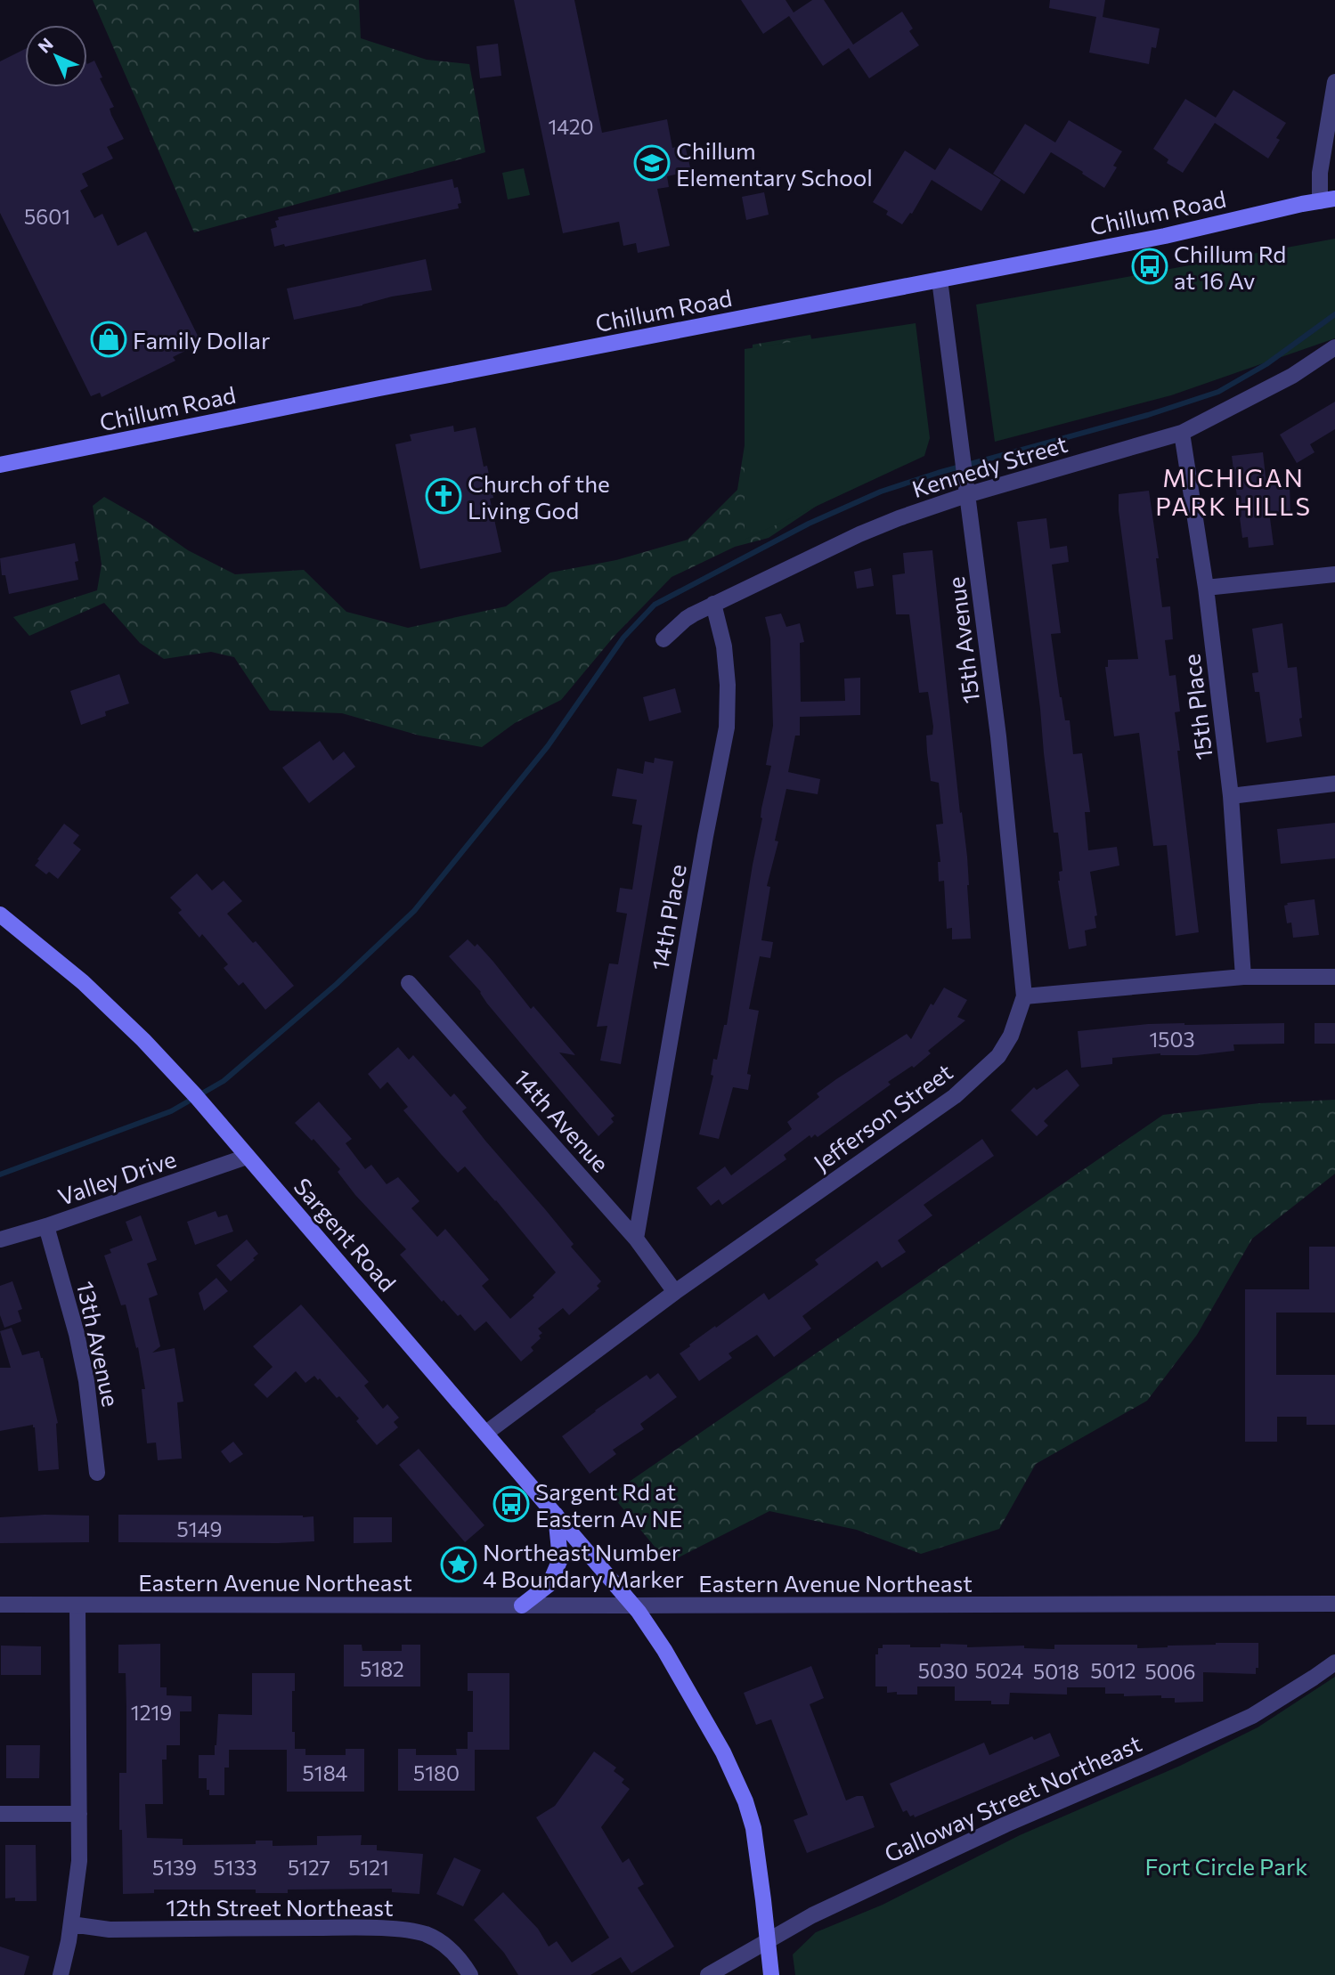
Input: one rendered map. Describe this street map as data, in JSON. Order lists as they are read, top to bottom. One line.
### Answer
{"streets":{"main road":["Chillum Road","Sargent Road"],"street":["Kennedy Street","15th Avenue","15th Place","14th Place","Jefferson Street","14th Avenue","Valley Drive","13th Avenue","Eastern Avenue Northeast","Galloway Street Northeast","12th Street Northeast"]},"crossings":[["Chillum Road","15th Avenue"],["Kennedy Street","15th Avenue"],["Kennedy Street","15th Place"],["Kennedy Street","14th Place"],["15th Avenue","Jefferson Street"],["14th Place","14th Avenue"],["Jefferson Street","14th Avenue"],["Jefferson Street","Sargent Road"],["Valley Drive","Sargent Road"],["Valley Drive","13th Avenue"],["Sargent Road","Eastern Avenue Northeast"],["Sargent Road","Galloway Street Northeast"]],"districts":["MICHIGAN PARK HILLS"],"parks":["Fort Circle Park"],"places":{"school or university":["Chillum Elementary School"],"bus stop":["Chillum Rd at 16 Av","Sargent Rd at Eastern Av NE"],"shop":["Family Dollar"],"church":["Church of the Living God"],"place":["Northeast Number 4 Boundary Marker"]},"house_numbers":["1420","5601","1503","5149","5182","5030","5024","5012","5018","5006","1219","5184","5180","5139","5133","5127","5121"],"north":"top left"}
